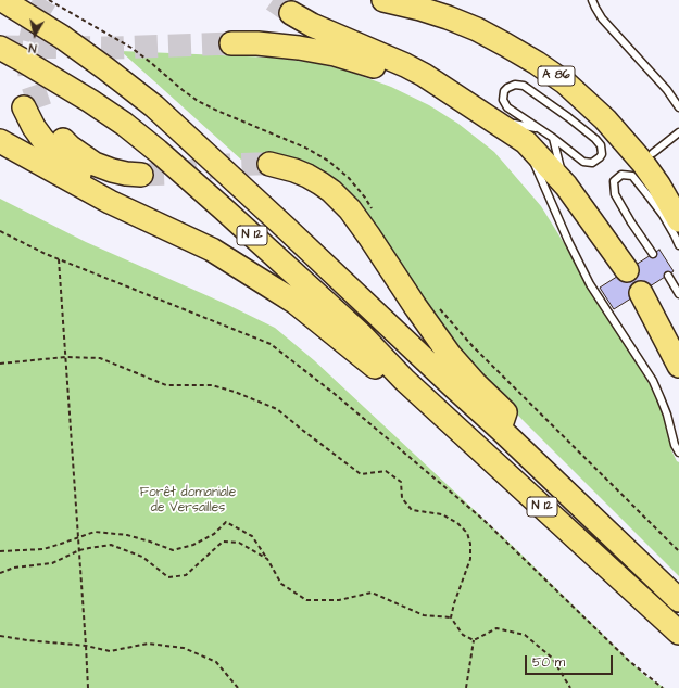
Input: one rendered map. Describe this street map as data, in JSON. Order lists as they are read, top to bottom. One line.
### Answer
{"streets":{"highway":["A 86","N 12"]},"parks":["Forêt domaniale de Versailles"],"scale_bar":"50 m","north":"bottom"}
